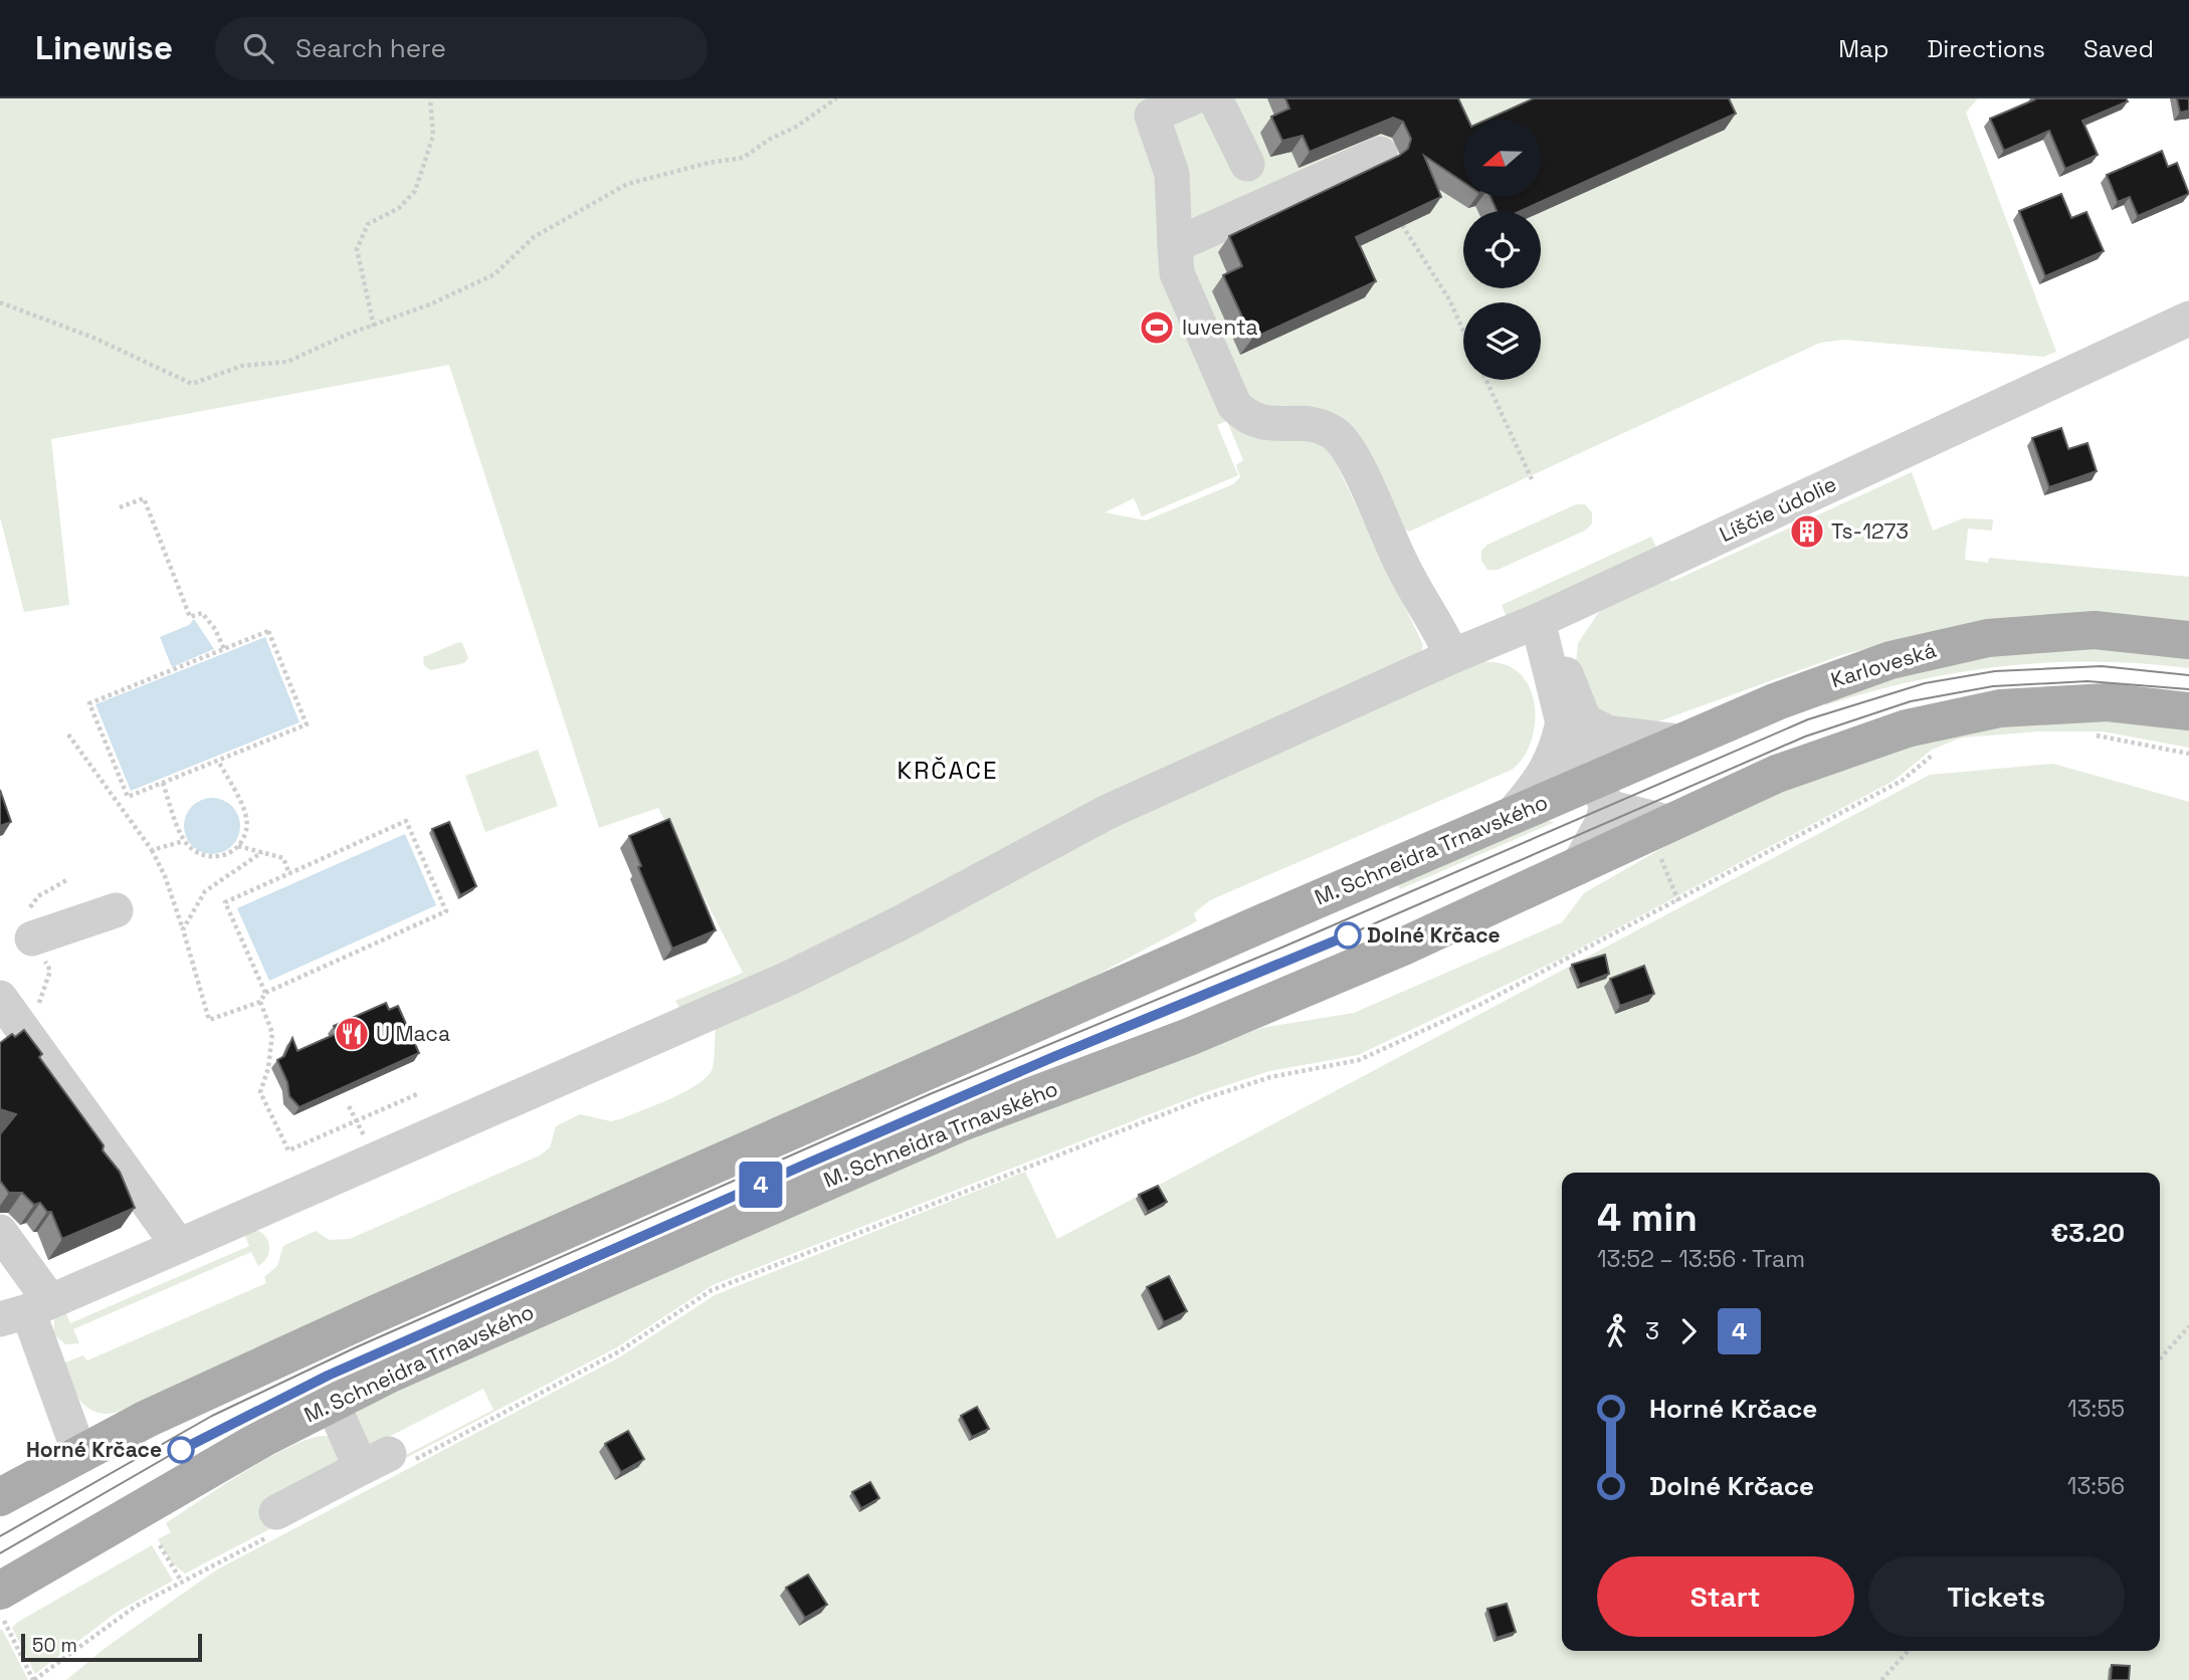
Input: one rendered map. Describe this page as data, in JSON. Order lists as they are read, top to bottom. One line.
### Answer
{"streets":{"main road":["Karloveská","M. Schneidra Trnavského"],"street":["Líščie údolie"]},"crossings":[["Karloveská","M. Schneidra Trnavského"]],"districts":["KRČACE"],"places":{"sports":["Iuventa"],"building":["Ts-1273"],"other":["Dolné Krčace","Horné Krčace"],"restaurant":["U Maca"]},"lines":["tram line 4"],"scale_bar":"50 m","north":"left","page":{"header":"Linewise","search":"Search here","nav":["Map","Directions","Saved"],"on_map":"4","heading":["4 min","13:52 – 13:56 · Tram","€3.20"],"legs":["3","4"],"list":[{"name":"Horné Krčace","value":"13:55"},{"name":"Dolné Krčace","value":"13:56"}],"buttons":["Start","Tickets"],"scale":"50 m"}}
